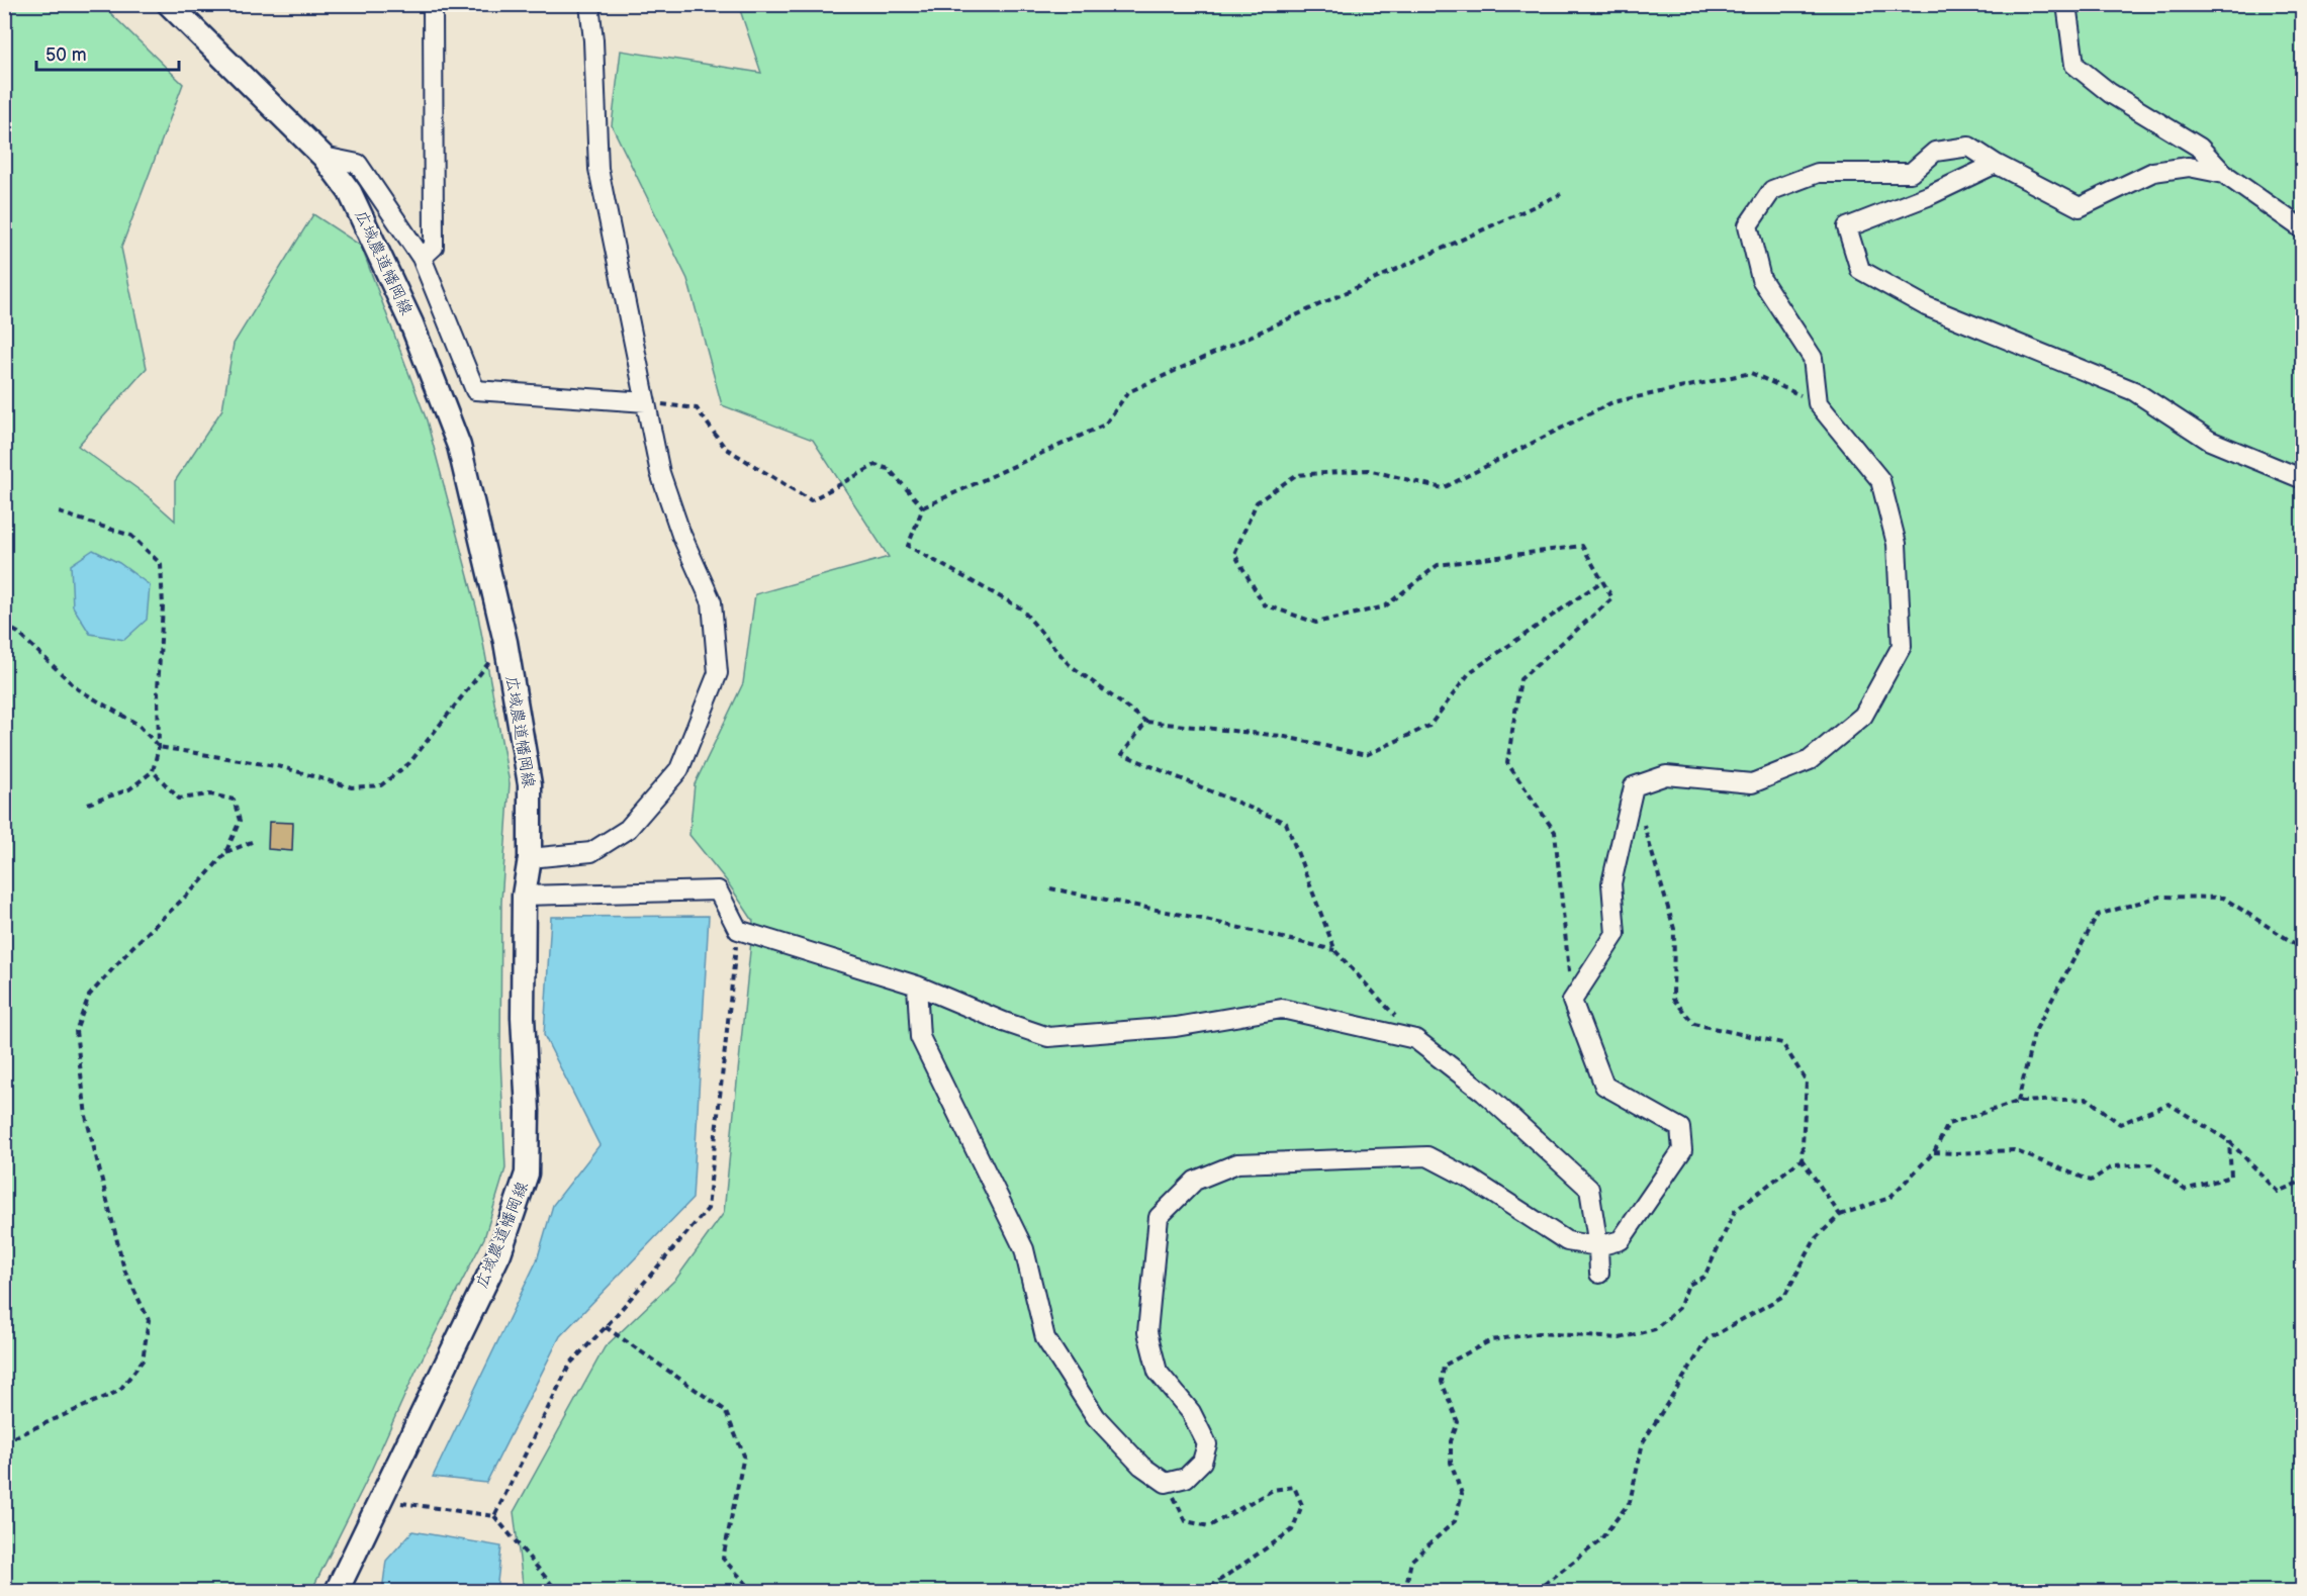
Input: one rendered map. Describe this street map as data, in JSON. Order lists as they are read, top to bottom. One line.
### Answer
{"streets":{"street":["広域農道幡岡線"]},"scale_bar":"50 m"}
